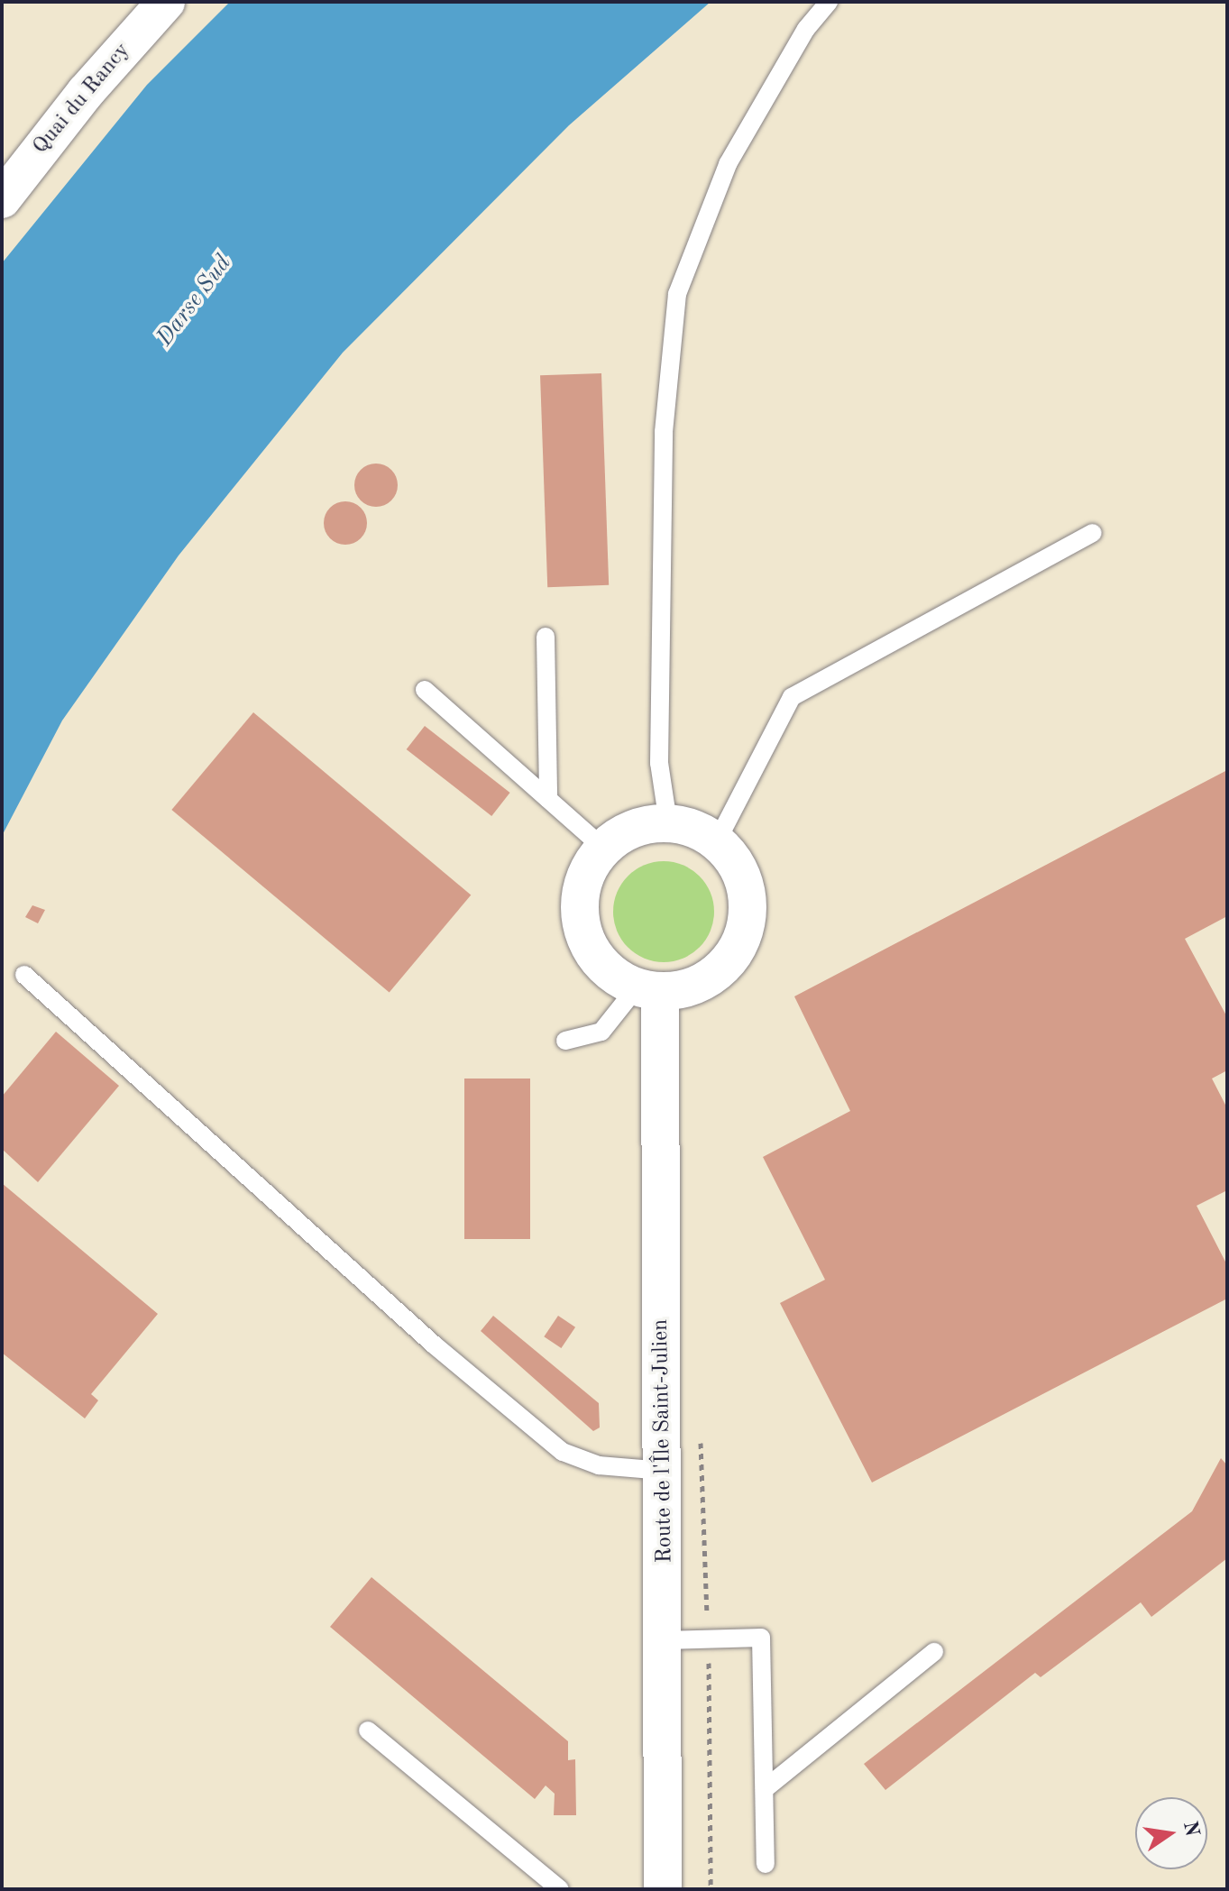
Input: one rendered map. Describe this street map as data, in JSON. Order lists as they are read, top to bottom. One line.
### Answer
{"streets":{"street":["Quai du Rancy","Route de l'Île Saint-Julien"]},"water":["Darse Sud"],"north":"right"}
